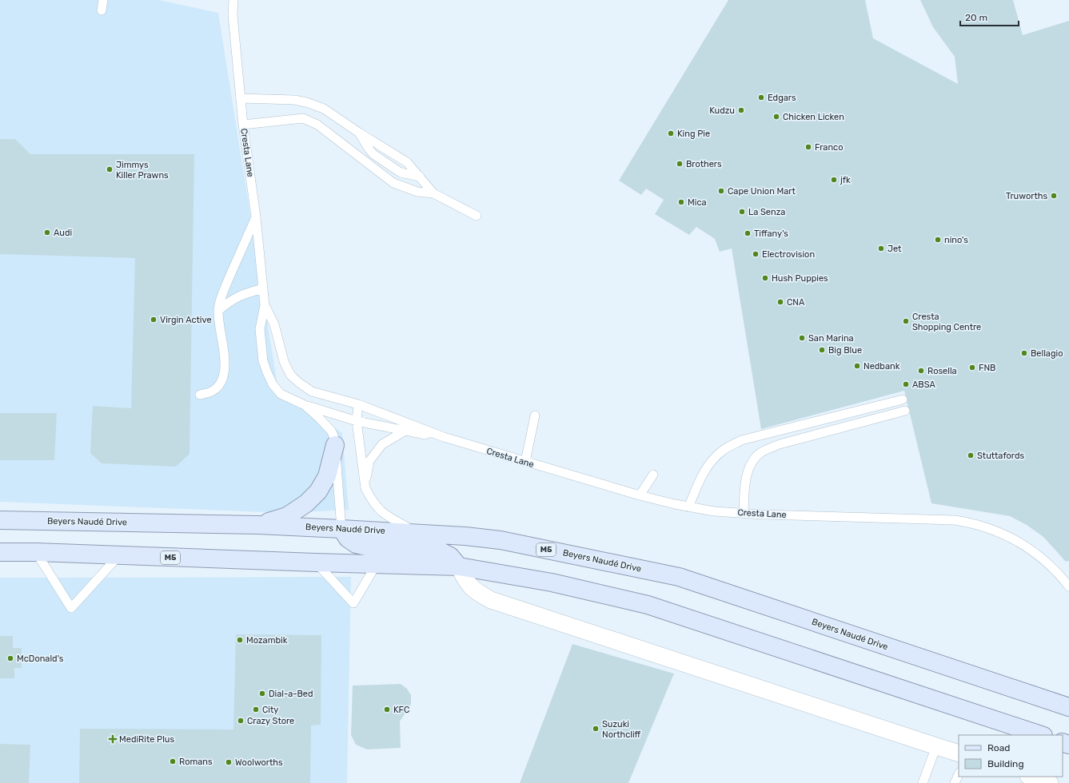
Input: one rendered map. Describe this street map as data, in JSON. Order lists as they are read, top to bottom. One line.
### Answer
{"streets":{"main road":["Beyers Naudé Drive","M5"],"lane":["Cresta Lane"]},"crossings":[["Cresta Lane","Beyers Naudé Drive"]],"places":{"other":["Edgars","Kudzu","Chicken Licken","King Pie","Franco","Brothers","Jimmys Killer Prawns","jfk","Cape Union Mart","Truworths","Mica","La Senza","Audi","Tiffany's","nino's","Jet","Electrovision","Hush Puppies","CNA","Virgin Active","Cresta Shopping Centre","San Marina","Big Blue","Bellagio","Nedbank","FNB","Rosella","ABSA","Stuttafords","Mozambik","McDonald's","Dial-a-Bed","City","KFC","Crazy Store","Suzuki Northcliff","Romans","Woolworths"],"health":["MediRite Plus"]},"legend":["Road","Building"],"scale_bar":"20 m"}
